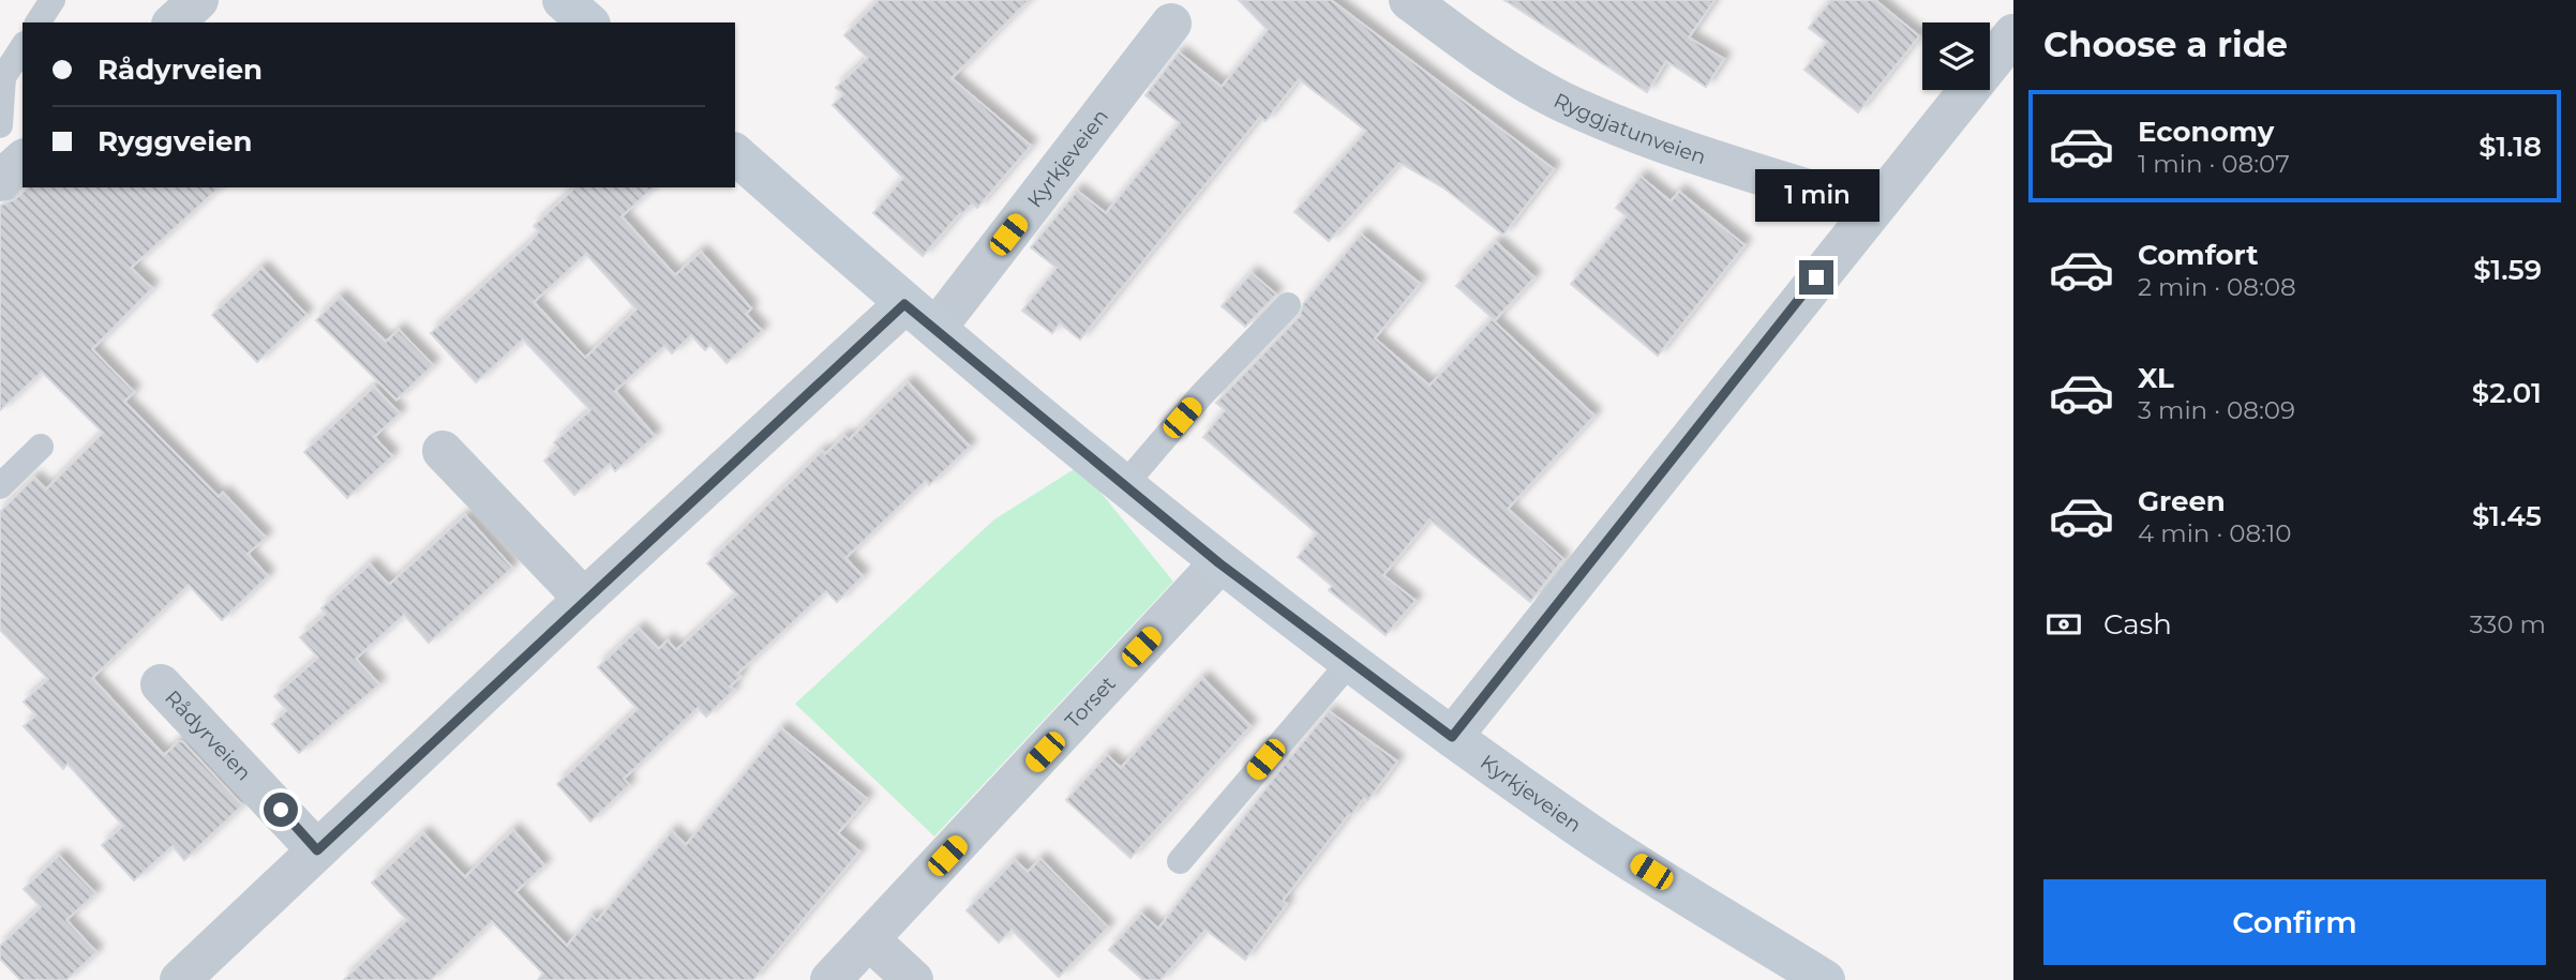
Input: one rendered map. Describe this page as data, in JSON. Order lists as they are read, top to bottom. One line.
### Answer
{"streets":{"street":["Ryggjatunveien","Kyrkjeveien","Torset","Rådyrveien"]},"crossings":[["Kyrkjeveien","Torset"]],"page":{"heading":"Choose a ride","banner":["Rådyrveien","Ryggveien"],"list":[{"name":"Economy","note":"1 min · 08:07","value":"$1.18"},{"name":"Comfort","note":"2 min · 08:08","value":"$1.59"},{"name":"XL","note":"3 min · 08:09","value":"$2.01"},{"name":"Green","note":"4 min · 08:10","value":"$1.45"}],"bubble":"1 min","pay":["Cash","330 m"],"buttons":"Confirm"}}
